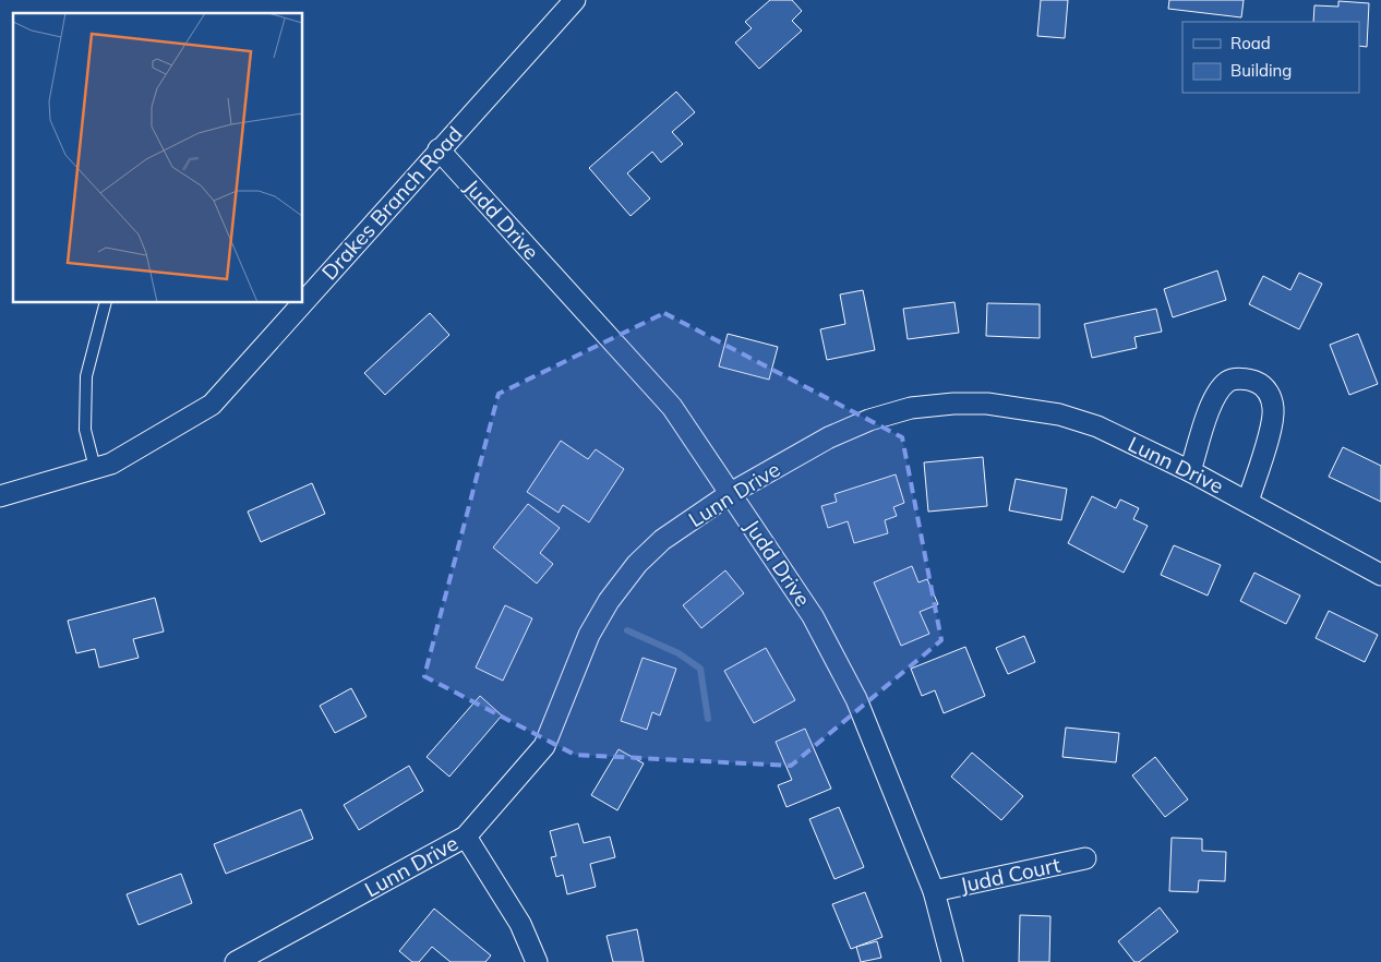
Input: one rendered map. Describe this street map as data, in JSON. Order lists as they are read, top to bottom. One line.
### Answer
{"streets":{"street":["Drakes Branch Road","Judd Drive","Lunn Drive","Judd Court"]},"crossings":[["Drakes Branch Road","Judd Drive"],["Judd Drive","Lunn Drive"],["Judd Drive","Judd Court"]],"legend":["Road","Building"]}
